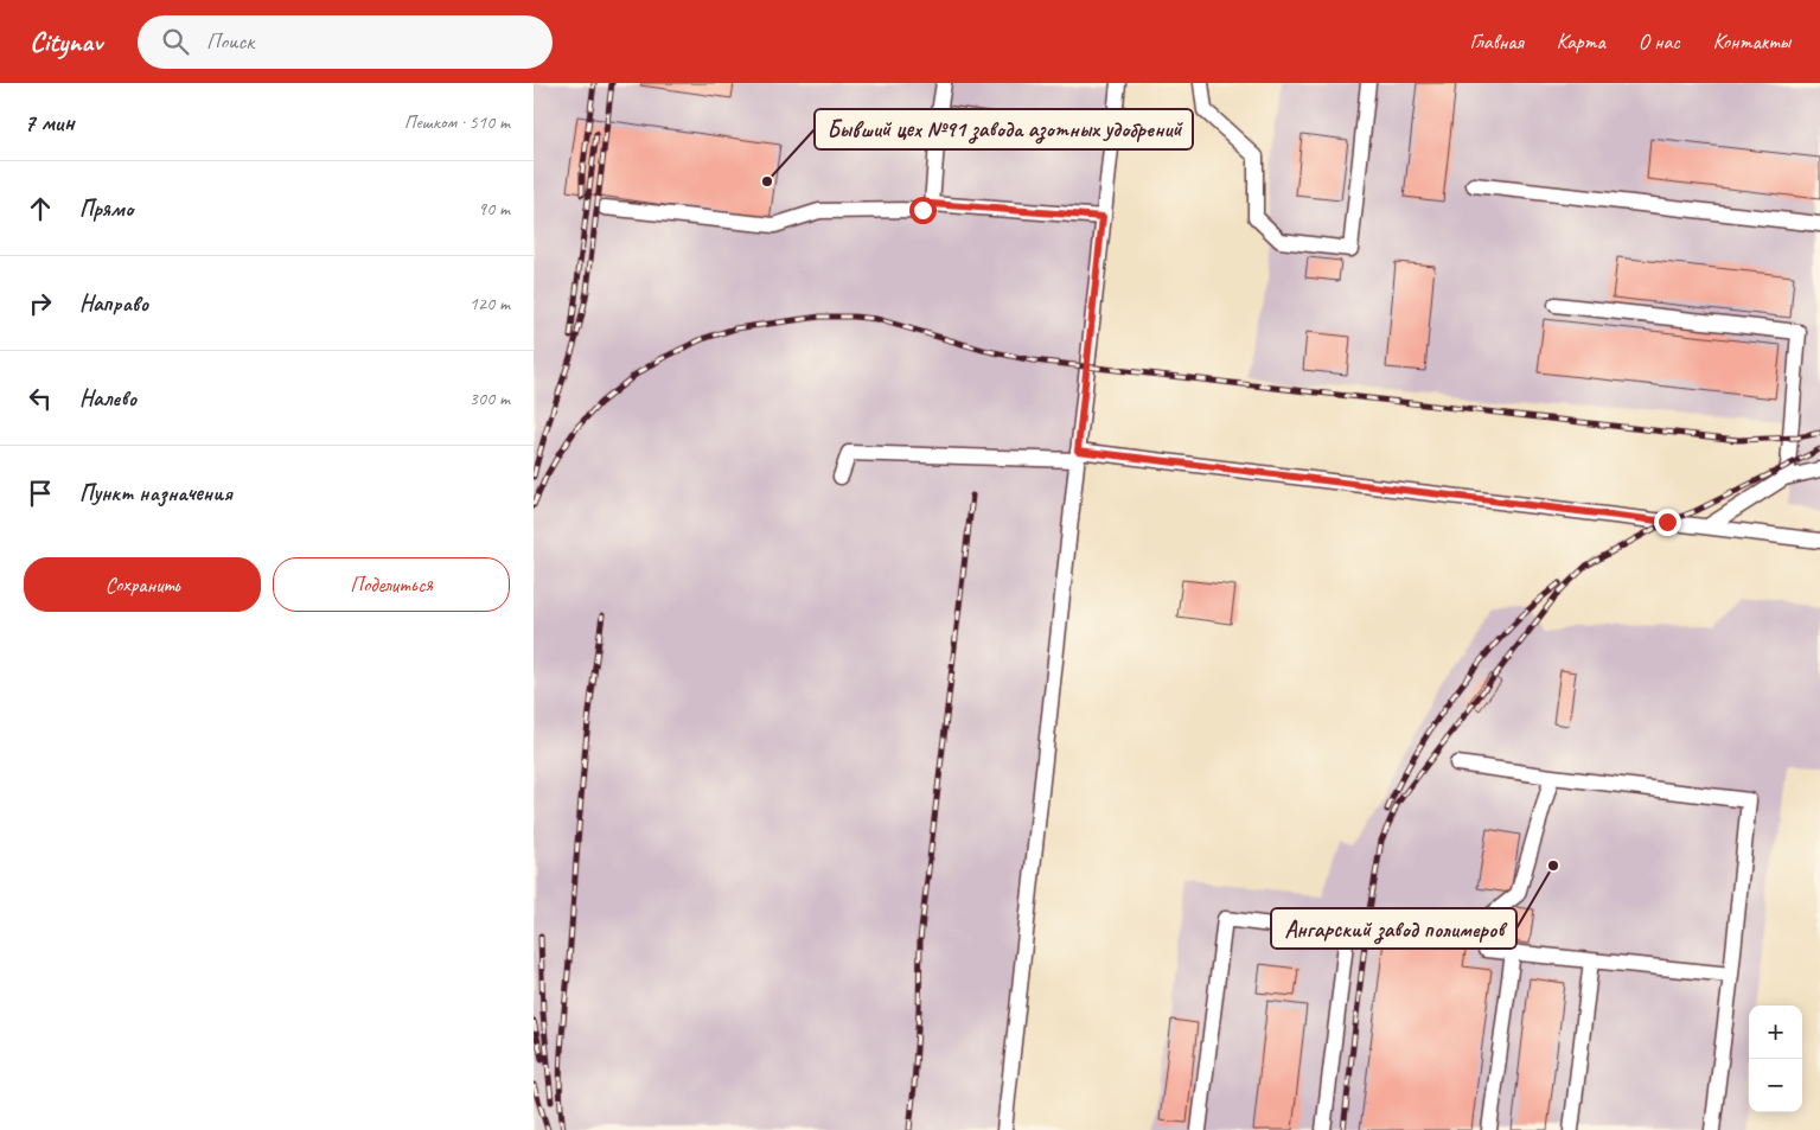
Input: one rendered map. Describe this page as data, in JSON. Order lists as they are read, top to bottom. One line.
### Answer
{"places":["Бывший цех №91 завода азотных удобрений","Ангарский завод полимеров"],"page":{"header":"Citynav","search":"Поиск","nav":["Главная","Карта","О нас","Контакты"],"heading":["7 мин","Пешком · 510 m"],"list":[["Прямо","90 m"],["Направо","120 m"],["Налево","300 m"],"Пункт назначения"],"buttons":["Сохранить","Поделиться"],"map_buttons":["+","−"]}}
